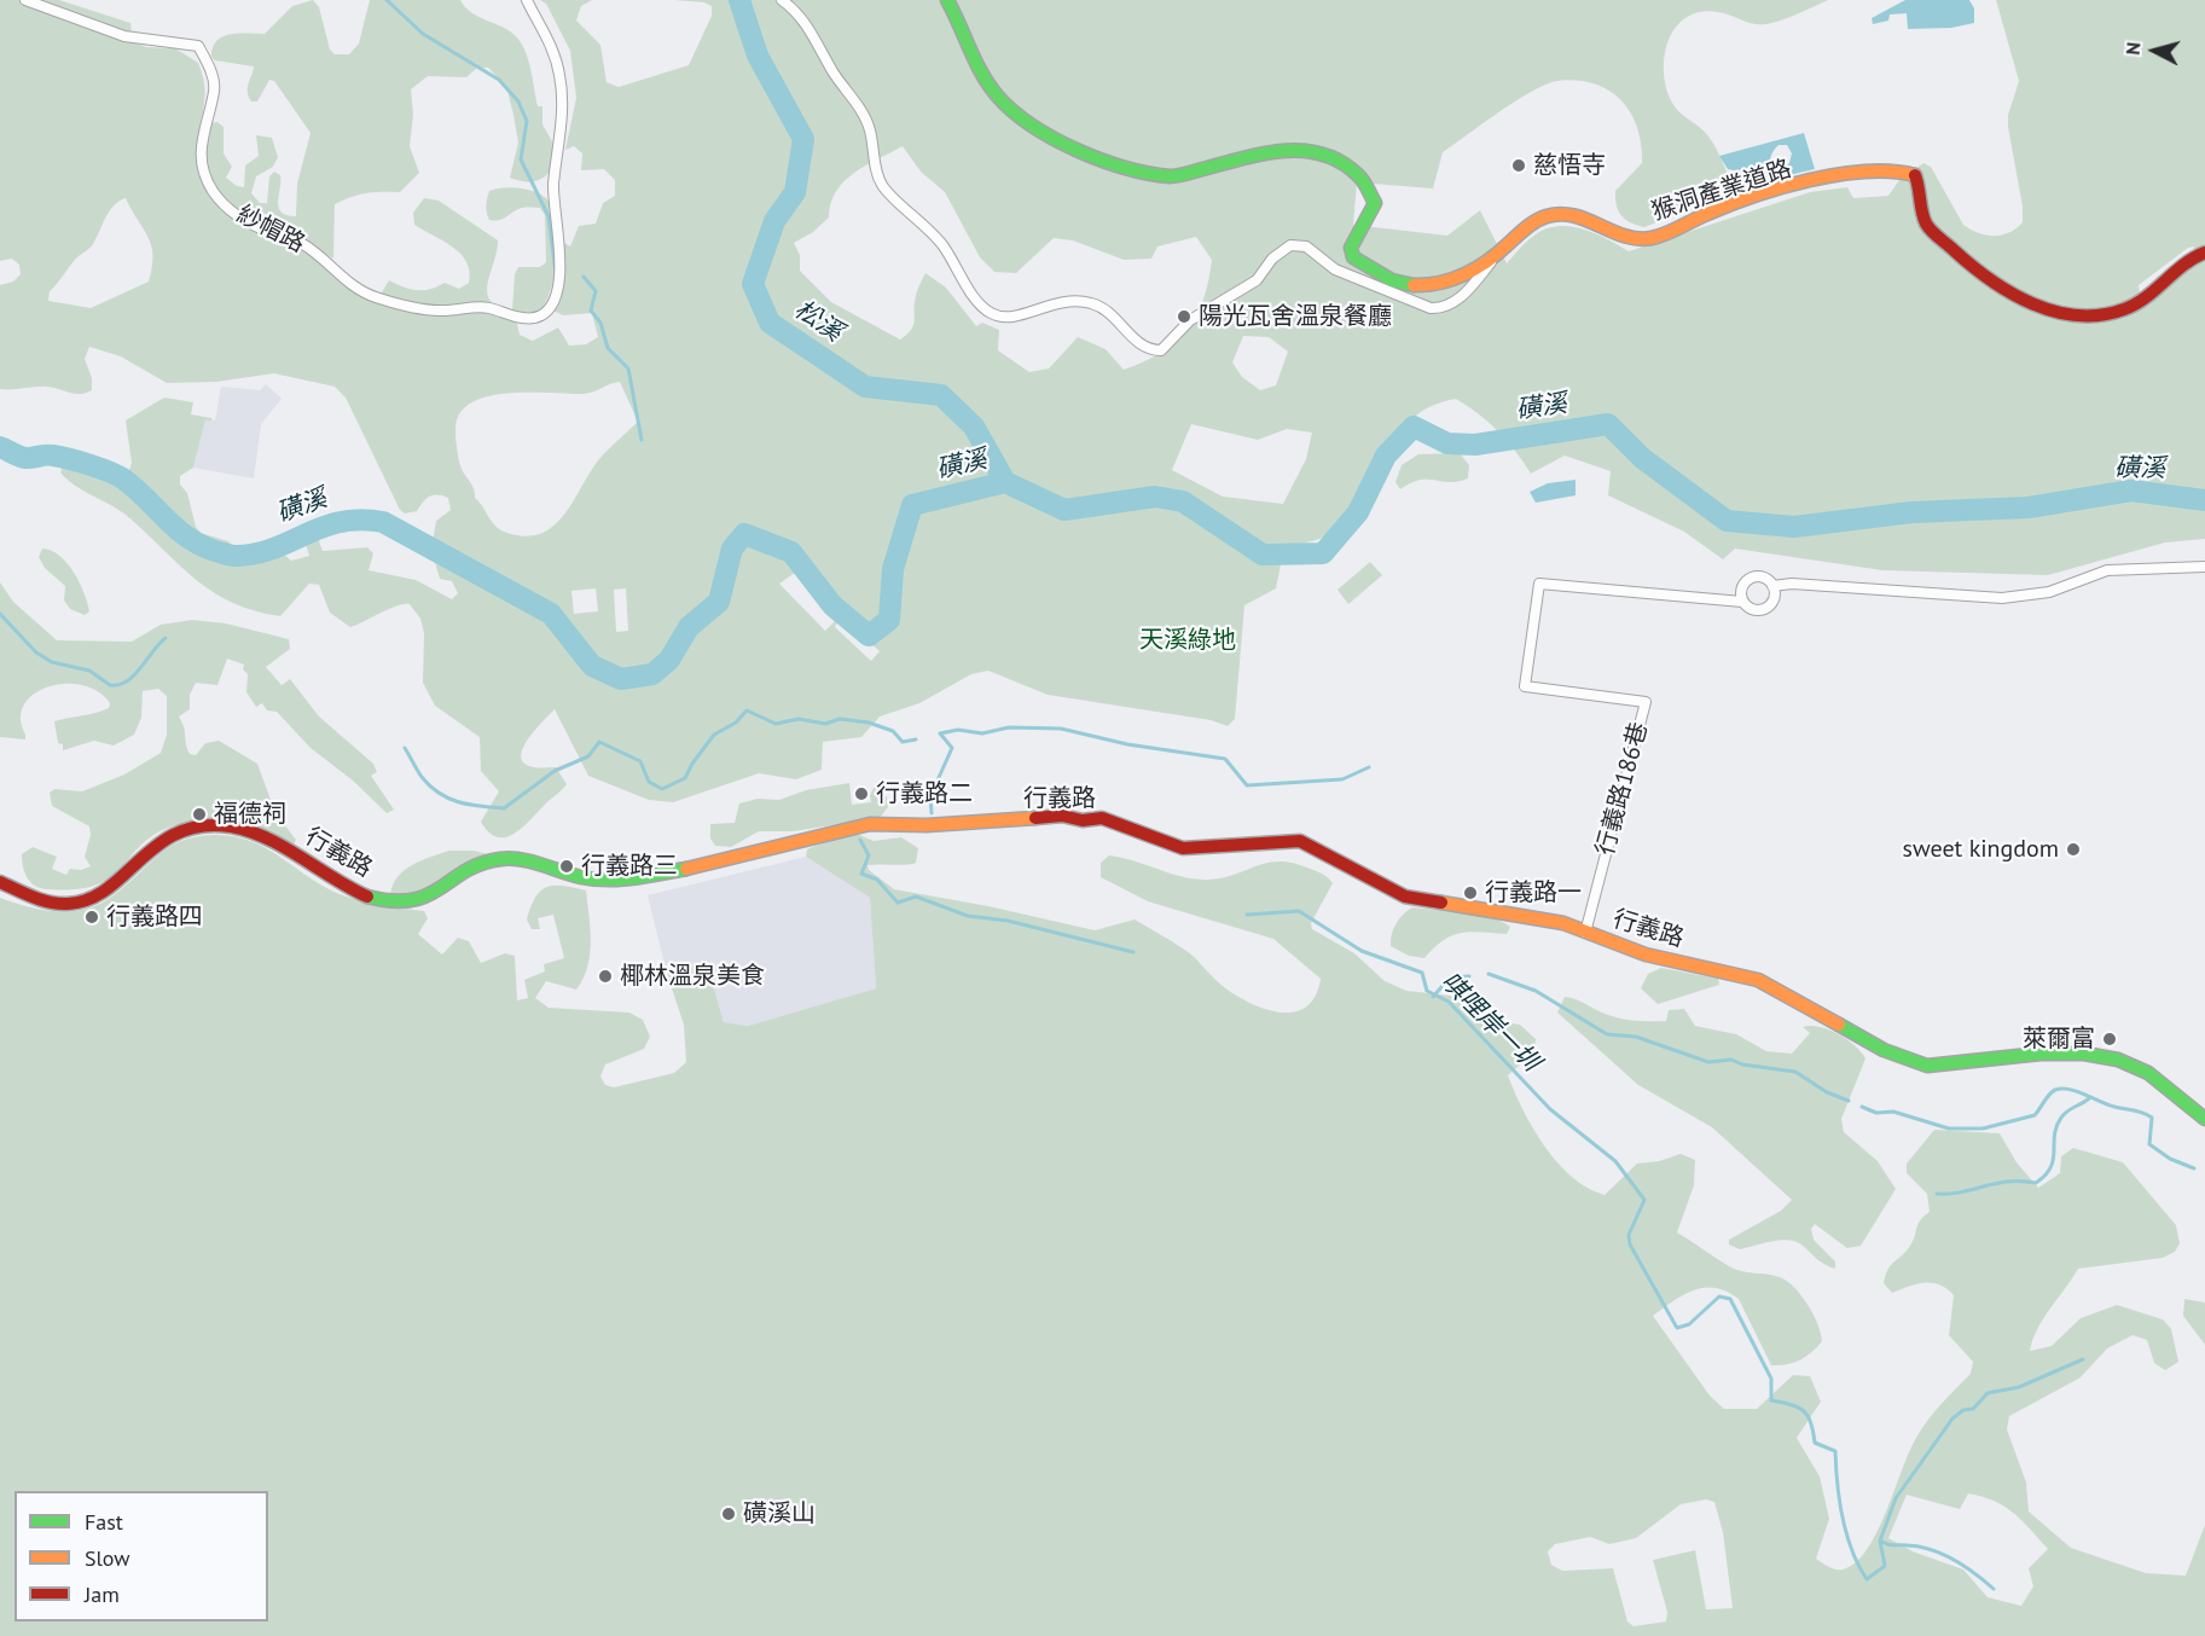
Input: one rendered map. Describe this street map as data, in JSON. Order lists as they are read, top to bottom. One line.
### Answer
{"streets":{"street":["猴洞產業道路","紗帽路","行義路186巷","行義路"]},"crossings":[["行義路186巷","行義路"]],"water":["松溪","磺溪","唭哩岸一圳"],"parks":["天溪綠地"],"places":["慈悟寺","陽光瓦舍溫泉餐廳","行義路二","福德祠","sweet kingdom","行義路三","行義路一","行義路四","椰林溫泉美食","萊爾富","磺溪山"],"legend":["Fast","Slow","Jam"],"north":"left"}
